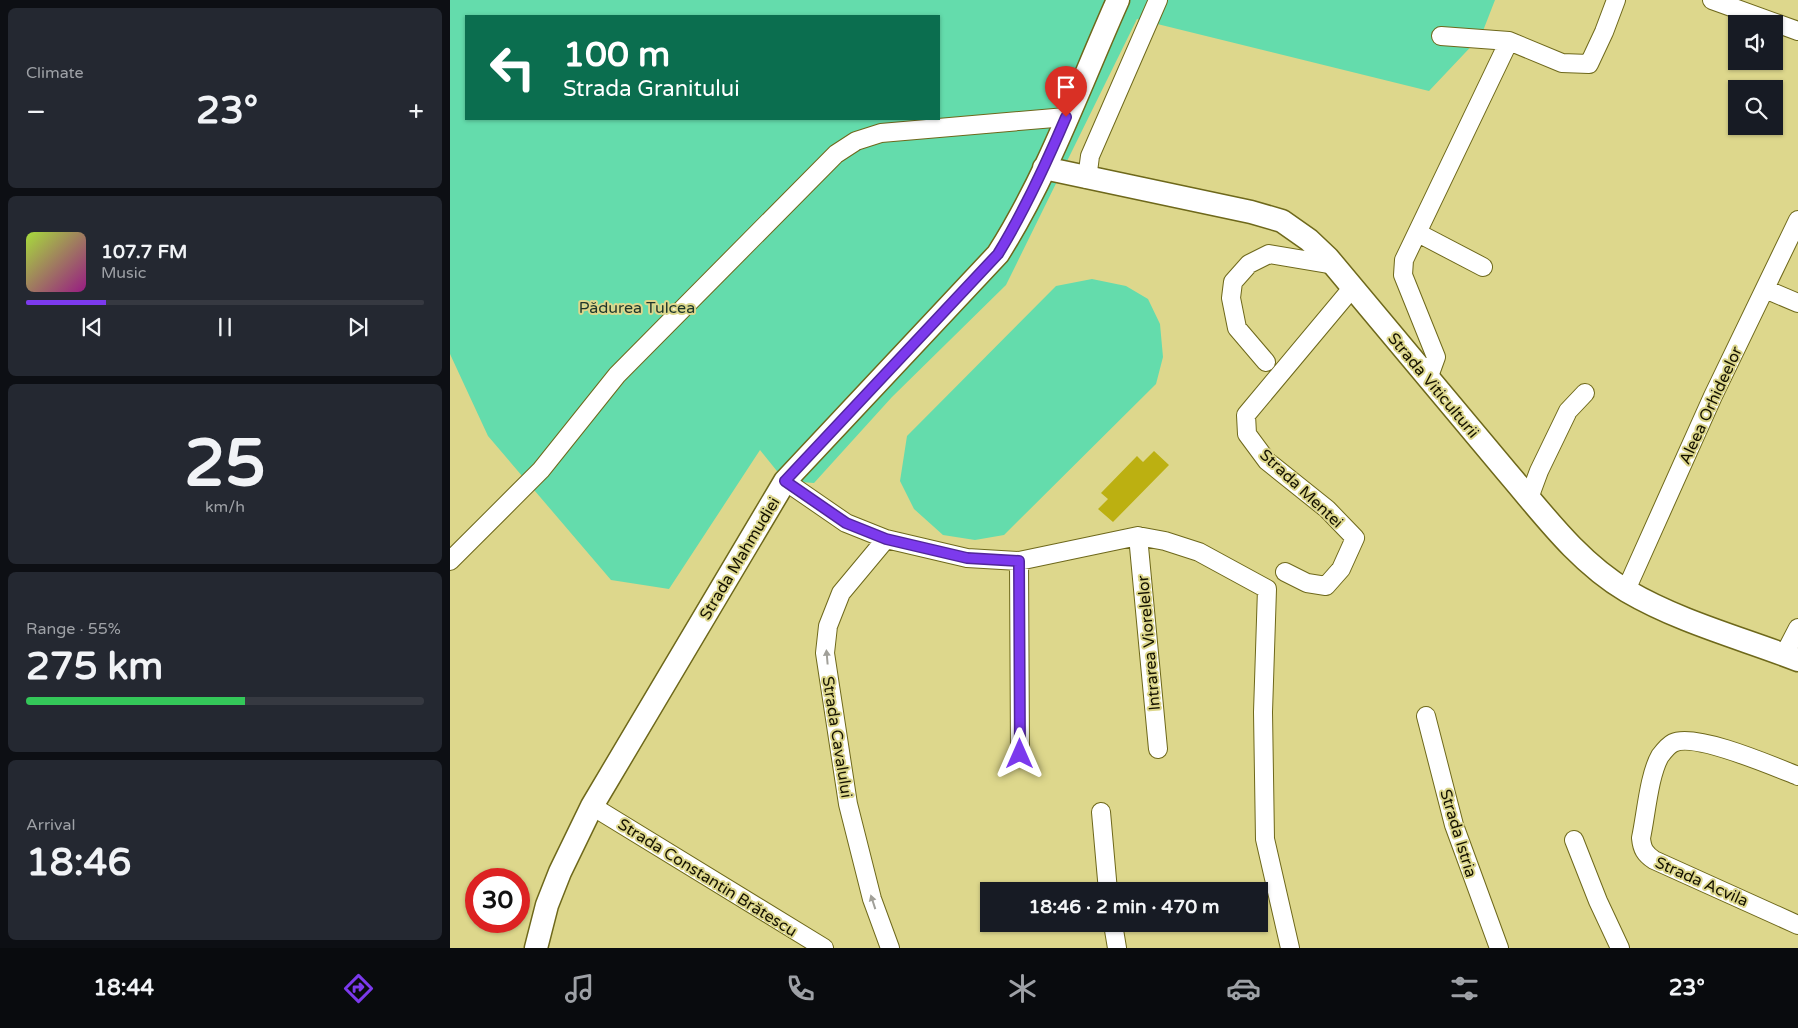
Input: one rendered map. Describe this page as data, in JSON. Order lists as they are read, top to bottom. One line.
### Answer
{"streets":{"main road":["Strada Viticulturii","Strada Mahmudiei"],"street":["Aleea Orhideelor","Strada Mentei","Intrarea Viorelelor","Strada Cavalului","Strada Istria","Strada Constantin Brătescu","Strada Acvila"]},"crossings":[["Strada Viticulturii","Aleea Orhideelor"],["Strada Viticulturii","Strada Mentei"],["Strada Viticulturii","Strada Mahmudiei"],["Strada Mahmudiei","Strada Constantin Brătescu"]],"one_way":["Strada Cavalului"],"parks":["Pădurea Tulcea"],"page":{"tile":["Climate",["25","km/h"],["Range · 55%","275 km"],["Arrival","18:46"]],"turn":["100 m","Strada Granitului"],"heat":["−","23°","+"],"song":["107.7 FM","Music"],"limit":"30","trip":"18:46 · 2 min · 470 m","tabs":["18:44","23°"]}}
